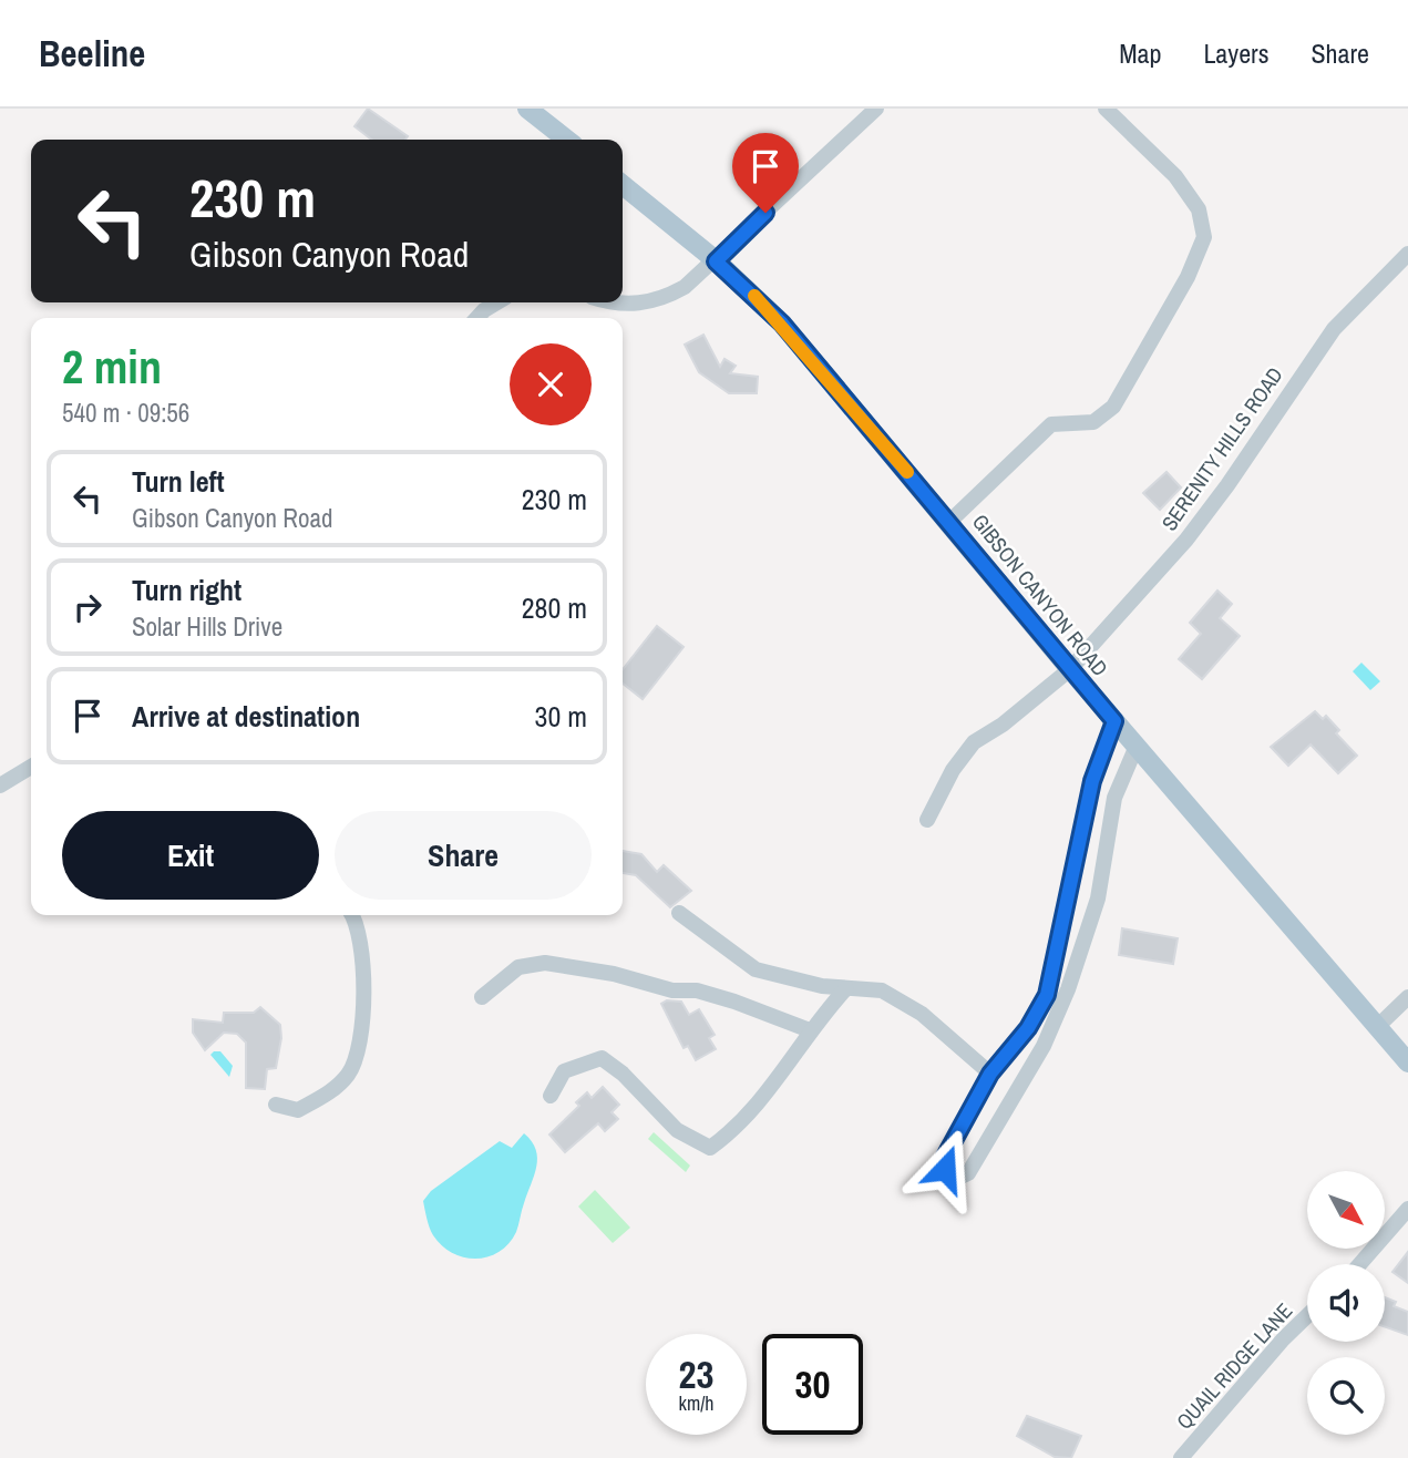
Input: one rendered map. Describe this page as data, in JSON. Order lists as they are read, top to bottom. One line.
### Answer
{"streets":{"main road":["GIBSON CANYON ROAD"],"street":["SERENITY HILLS ROAD","QUAIL RIDGE LANE"]},"crossings":[["SERENITY HILLS ROAD","GIBSON CANYON ROAD"]],"north":"bottom right","page":{"header":"Beeline","nav":["Map","Layers","Share"],"turn":["230 m","Gibson Canyon Road"],"heading":["2 min","540 m · 09:56"],"list":[{"name":"Turn left","note":"Gibson Canyon Road","value":"230 m"},{"name":"Turn right","note":"Solar Hills Drive","value":"280 m"},{"name":"Arrive at destination","value":"30 m"}],"buttons":["Exit","Share"],"speed":"23 km/h","limit":"30"}}
